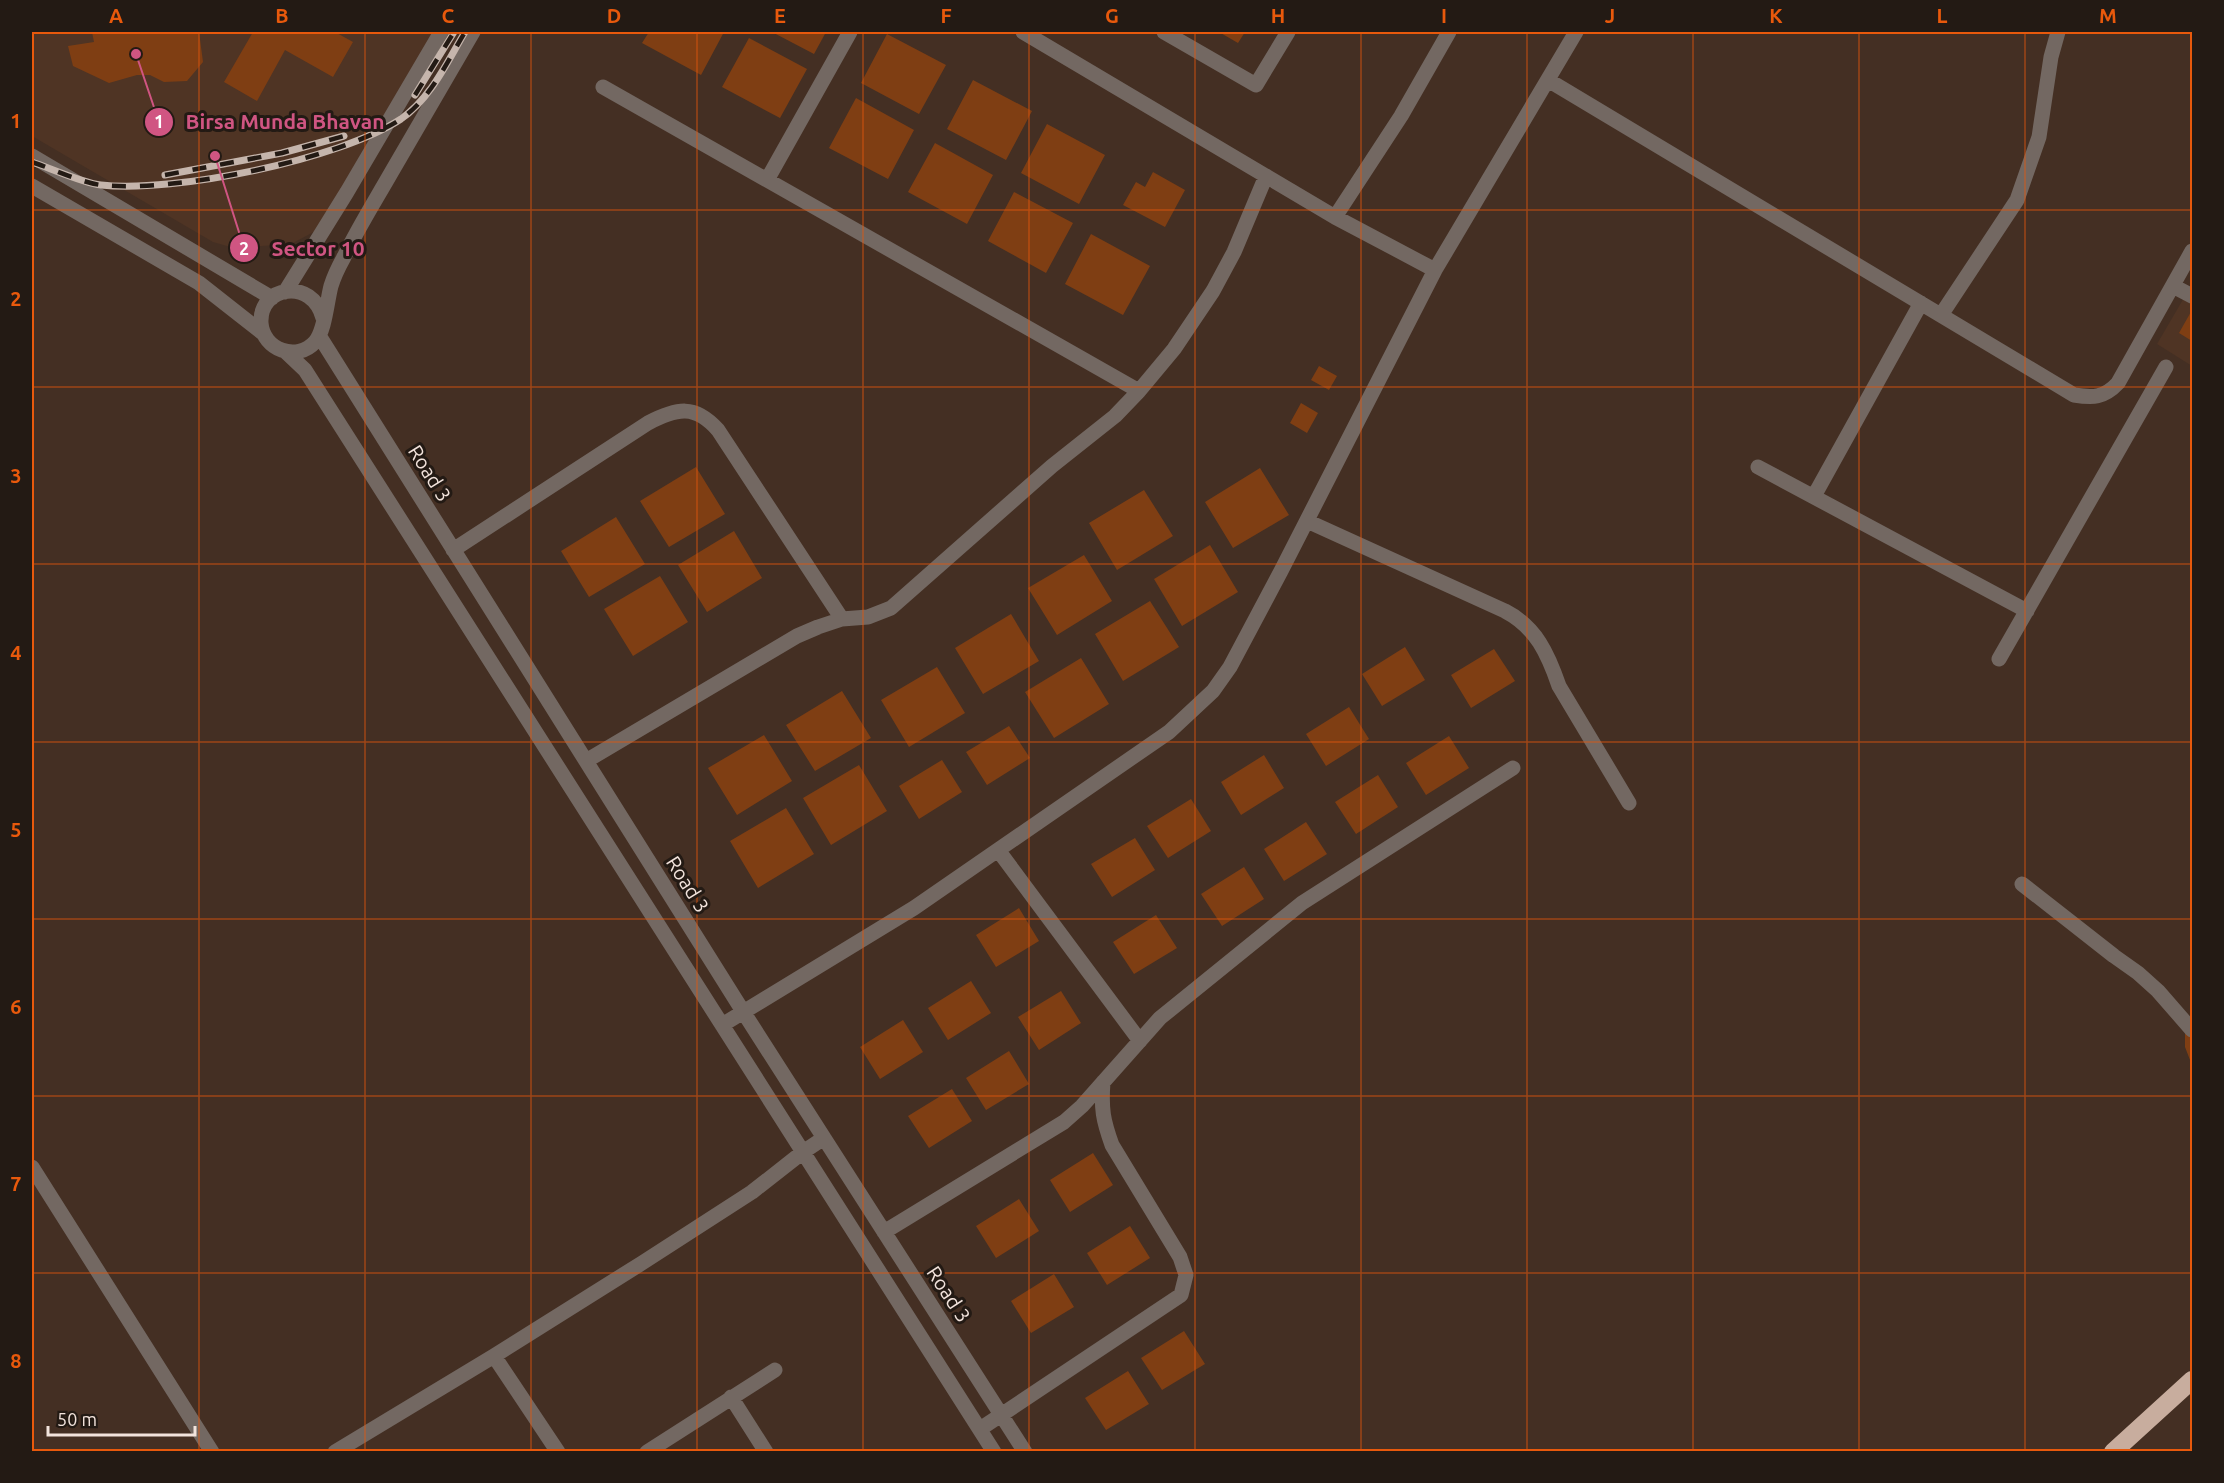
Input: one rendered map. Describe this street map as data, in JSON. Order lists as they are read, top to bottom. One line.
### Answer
{"streets":{"street":["Road 3"]},"places":["Birsa Munda Bhavan","Sector 10"],"scale_bar":"50 m","grid":{"columns":["A","B","C","D","E","F","G","H","I","J","K","L","M"],"rows":["1","2","3","4","5","6","7","8"]}}
